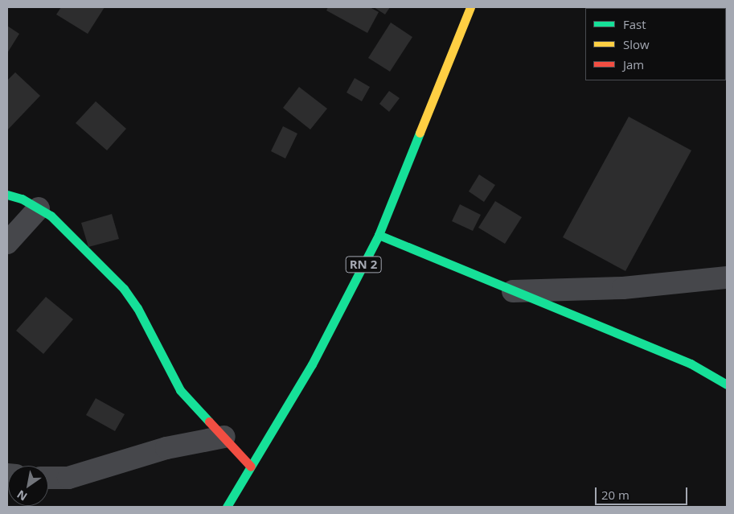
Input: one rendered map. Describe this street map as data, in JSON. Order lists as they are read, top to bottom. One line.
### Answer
{"streets":{"street":["RN 2"]},"legend":["Fast","Slow","Jam"],"scale_bar":"20 m","north":"bottom left"}
